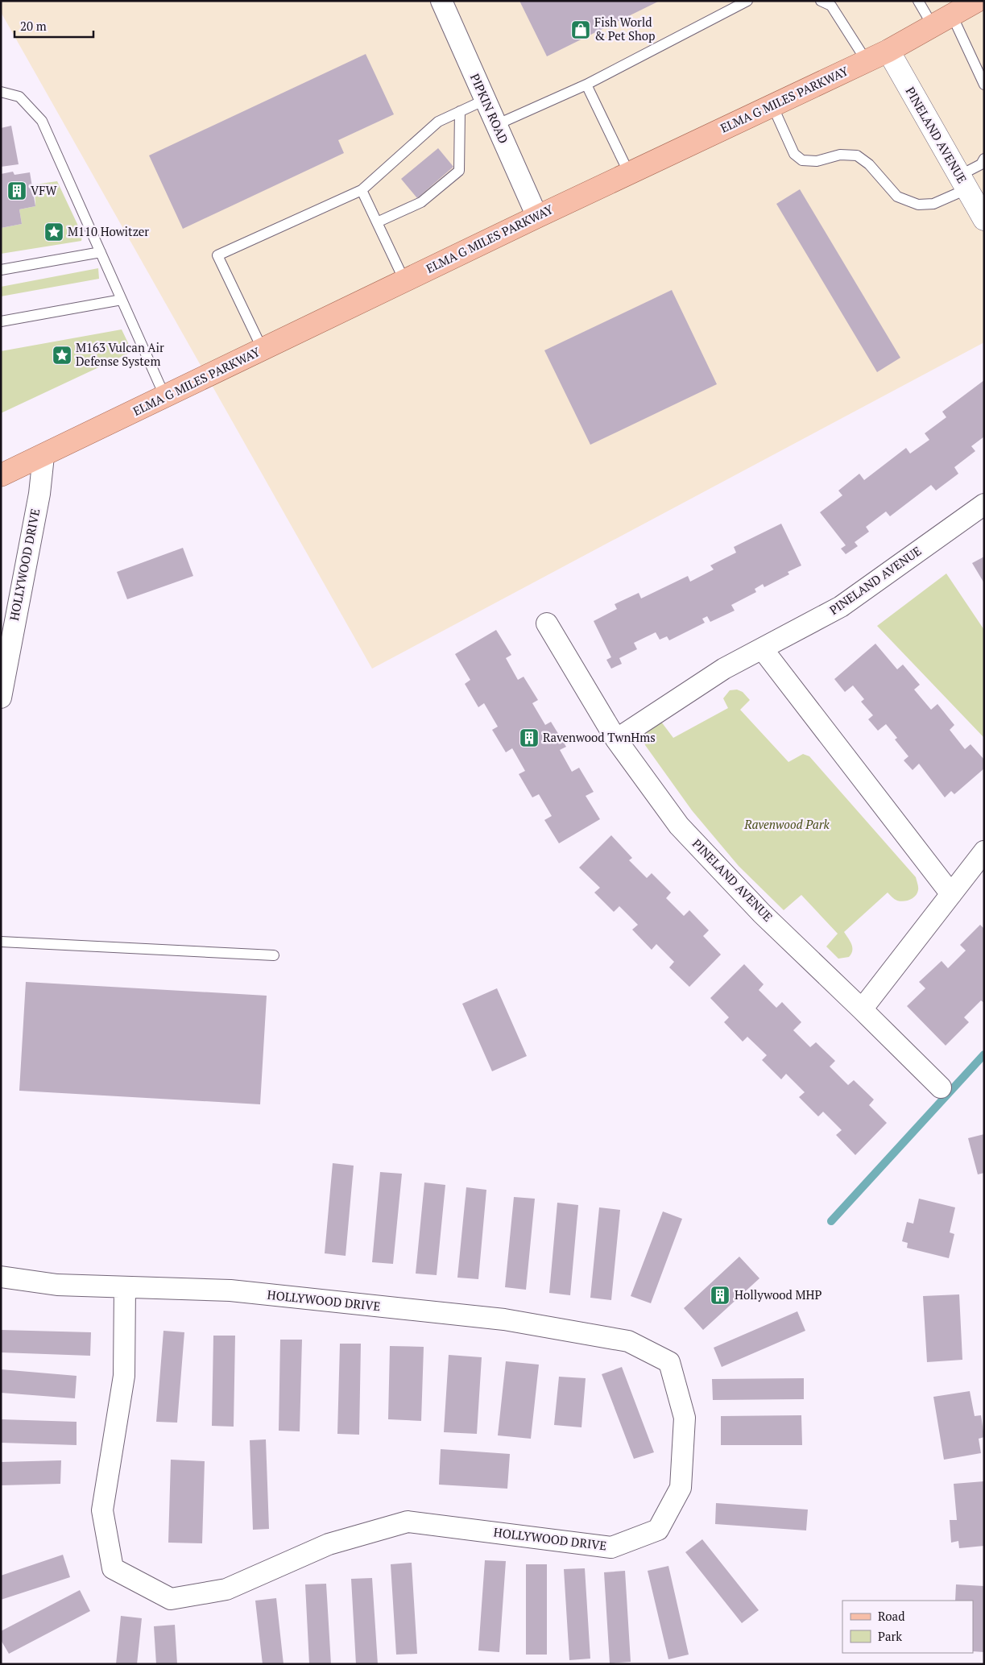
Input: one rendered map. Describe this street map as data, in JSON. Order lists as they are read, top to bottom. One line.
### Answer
{"streets":{"main road":["ELMA G MILES PARKWAY"],"street":["PIPKIN ROAD","PINELAND AVENUE","HOLLYWOOD DRIVE"]},"crossings":[["ELMA G MILES PARKWAY","PIPKIN ROAD"],["ELMA G MILES PARKWAY","PINELAND AVENUE"],["ELMA G MILES PARKWAY","HOLLYWOOD DRIVE"]],"parks":["Ravenwood Park"],"places":{"shop":["Fish World & Pet Shop"],"building":["VFW","Ravenwood TwnHms","Hollywood MHP"],"place":["M110 Howitzer","M163 Vulcan Air Defense System"]},"legend":["Road","Park"],"scale_bar":"20 m"}
